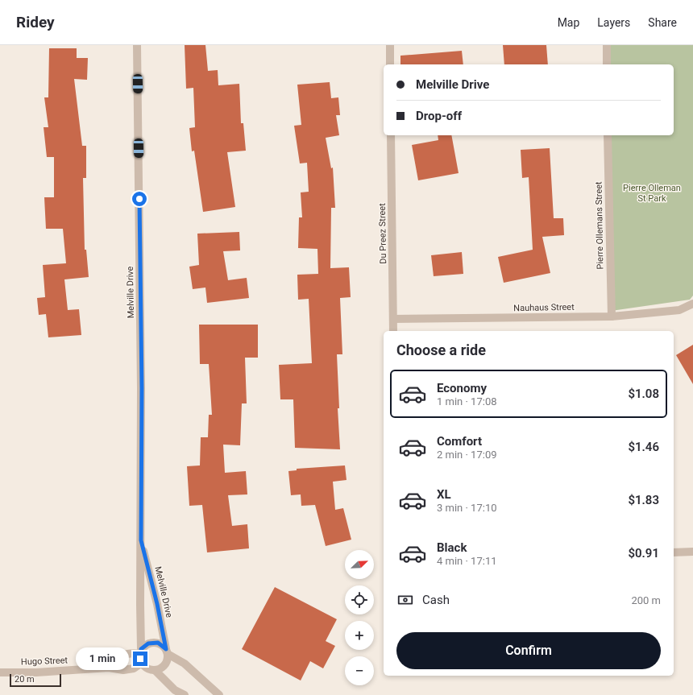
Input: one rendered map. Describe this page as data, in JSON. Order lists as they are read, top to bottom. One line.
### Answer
{"streets":{"street":["Pierre Ollemans Street","Du Preez Street","Melville Drive","Nauhaus Street","Hugo Street"]},"crossings":[["Pierre Ollemans Street","Nauhaus Street"],["Du Preez Street","Nauhaus Street"],["Melville Drive","Hugo Street"]],"parks":["Pierre Olleman St Park"],"scale_bar":"20 m","north":"top right","page":{"header":"Ridey","nav":["Map","Layers","Share"],"banner":["Melville Drive","Drop-off"],"heading":"Choose a ride","list":[{"name":"Economy","note":"1 min · 17:08","value":"$1.08"},{"name":"Comfort","note":"2 min · 17:09","value":"$1.46"},{"name":"XL","note":"3 min · 17:10","value":"$1.83"},{"name":"Black","note":"4 min · 17:11","value":"$0.91"}],"map_buttons":["+","−"],"pay":["Cash","200 m"],"buttons":"Confirm","bubble":"1 min","scale":"20 m"}}
